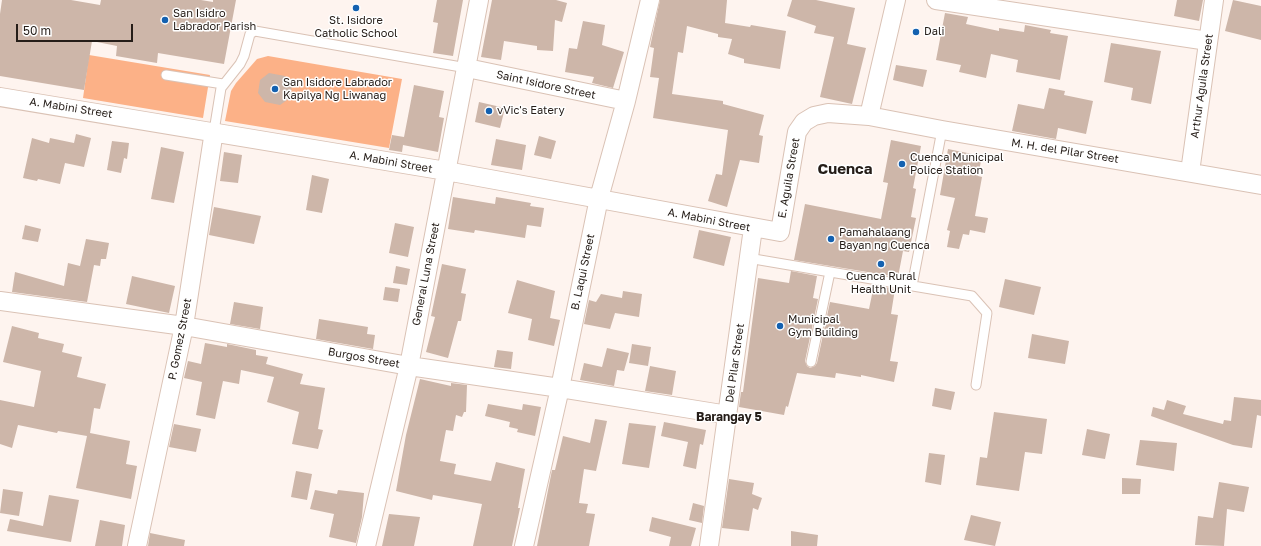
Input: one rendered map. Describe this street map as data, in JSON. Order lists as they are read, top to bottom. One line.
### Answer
{"streets":{"street":["Saint Isidore Street","Arthur Aguila Street","A. Mabini Street","M. H. del Pilar Street","E. Aguila Street","B. Laqui Street","General Luna Street","P. Gomez Street","Burgos Street","Del Pilar Street"]},"crossings":[["Saint Isidore Street","B. Laqui Street"],["Saint Isidore Street","General Luna Street"],["Arthur Aguila Street","M. H. del Pilar Street"],["A. Mabini Street","E. Aguila Street"],["A. Mabini Street","B. Laqui Street"],["A. Mabini Street","General Luna Street"],["A. Mabini Street","P. Gomez Street"],["A. Mabini Street","Del Pilar Street"],["M. H. del Pilar Street","E. Aguila Street"],["B. Laqui Street","Burgos Street"],["General Luna Street","Burgos Street"],["P. Gomez Street","Burgos Street"],["Burgos Street","Del Pilar Street"]],"districts":["Cuenca","Barangay 5"],"places":["St. Isidore Catholic School","San Isidro Labrador Parish","Dali","San Isidore Labrador Kapilya Ng Liwanag","vVic's Eatery","Cuenca Municipal Police Station","Pamahalaang Bayan ng Cuenca","Cuenca Rural Health Unit","Municipal Gym Building"],"scale_bar":"50 m"}
